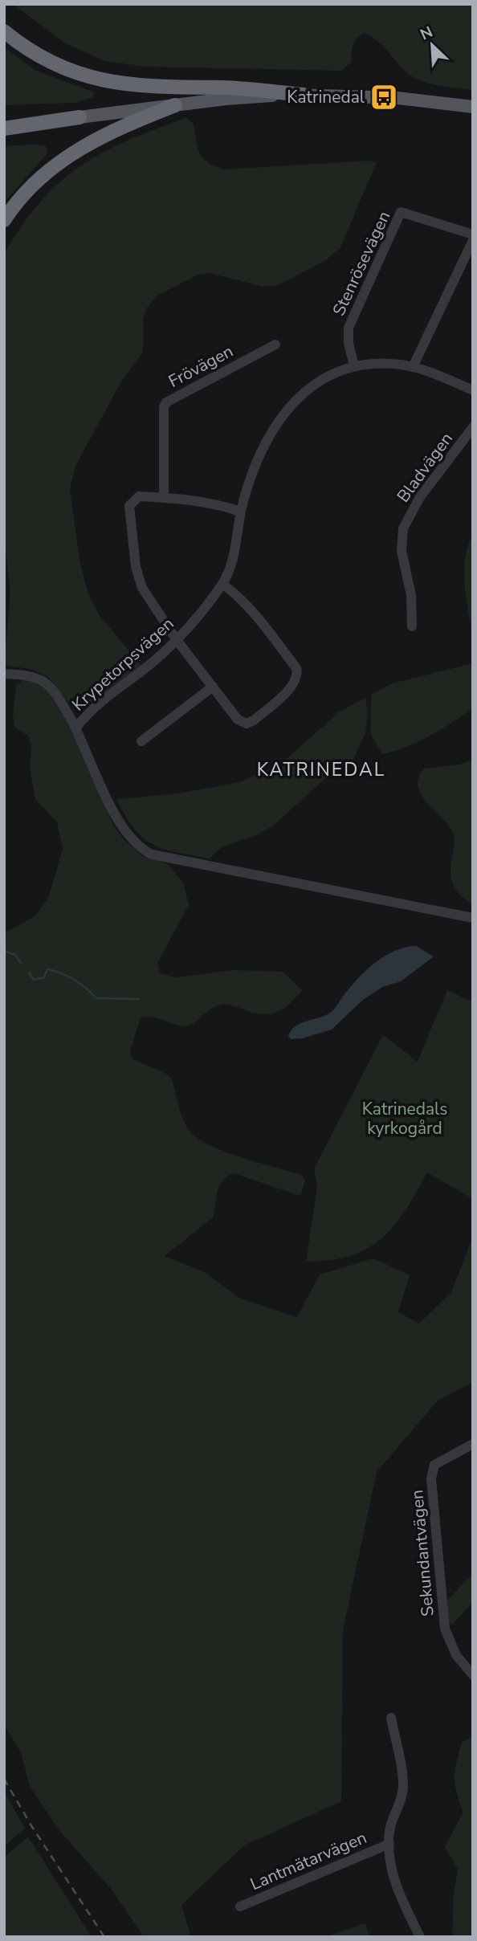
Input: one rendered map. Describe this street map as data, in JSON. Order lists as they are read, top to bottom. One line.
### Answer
{"streets":{"street":["Stenrösevägen","Frövägen","Bladvägen","Krypetorpsvägen","Sekundantvägen","Lantmätarvägen"]},"crossings":[["Stenrösevägen","Krypetorpsvägen"]],"districts":["KATRINEDAL"],"parks":["Katrinedals kyrkogård"],"places":{"bus stop":["Katrinedal"]},"north":"top left"}
